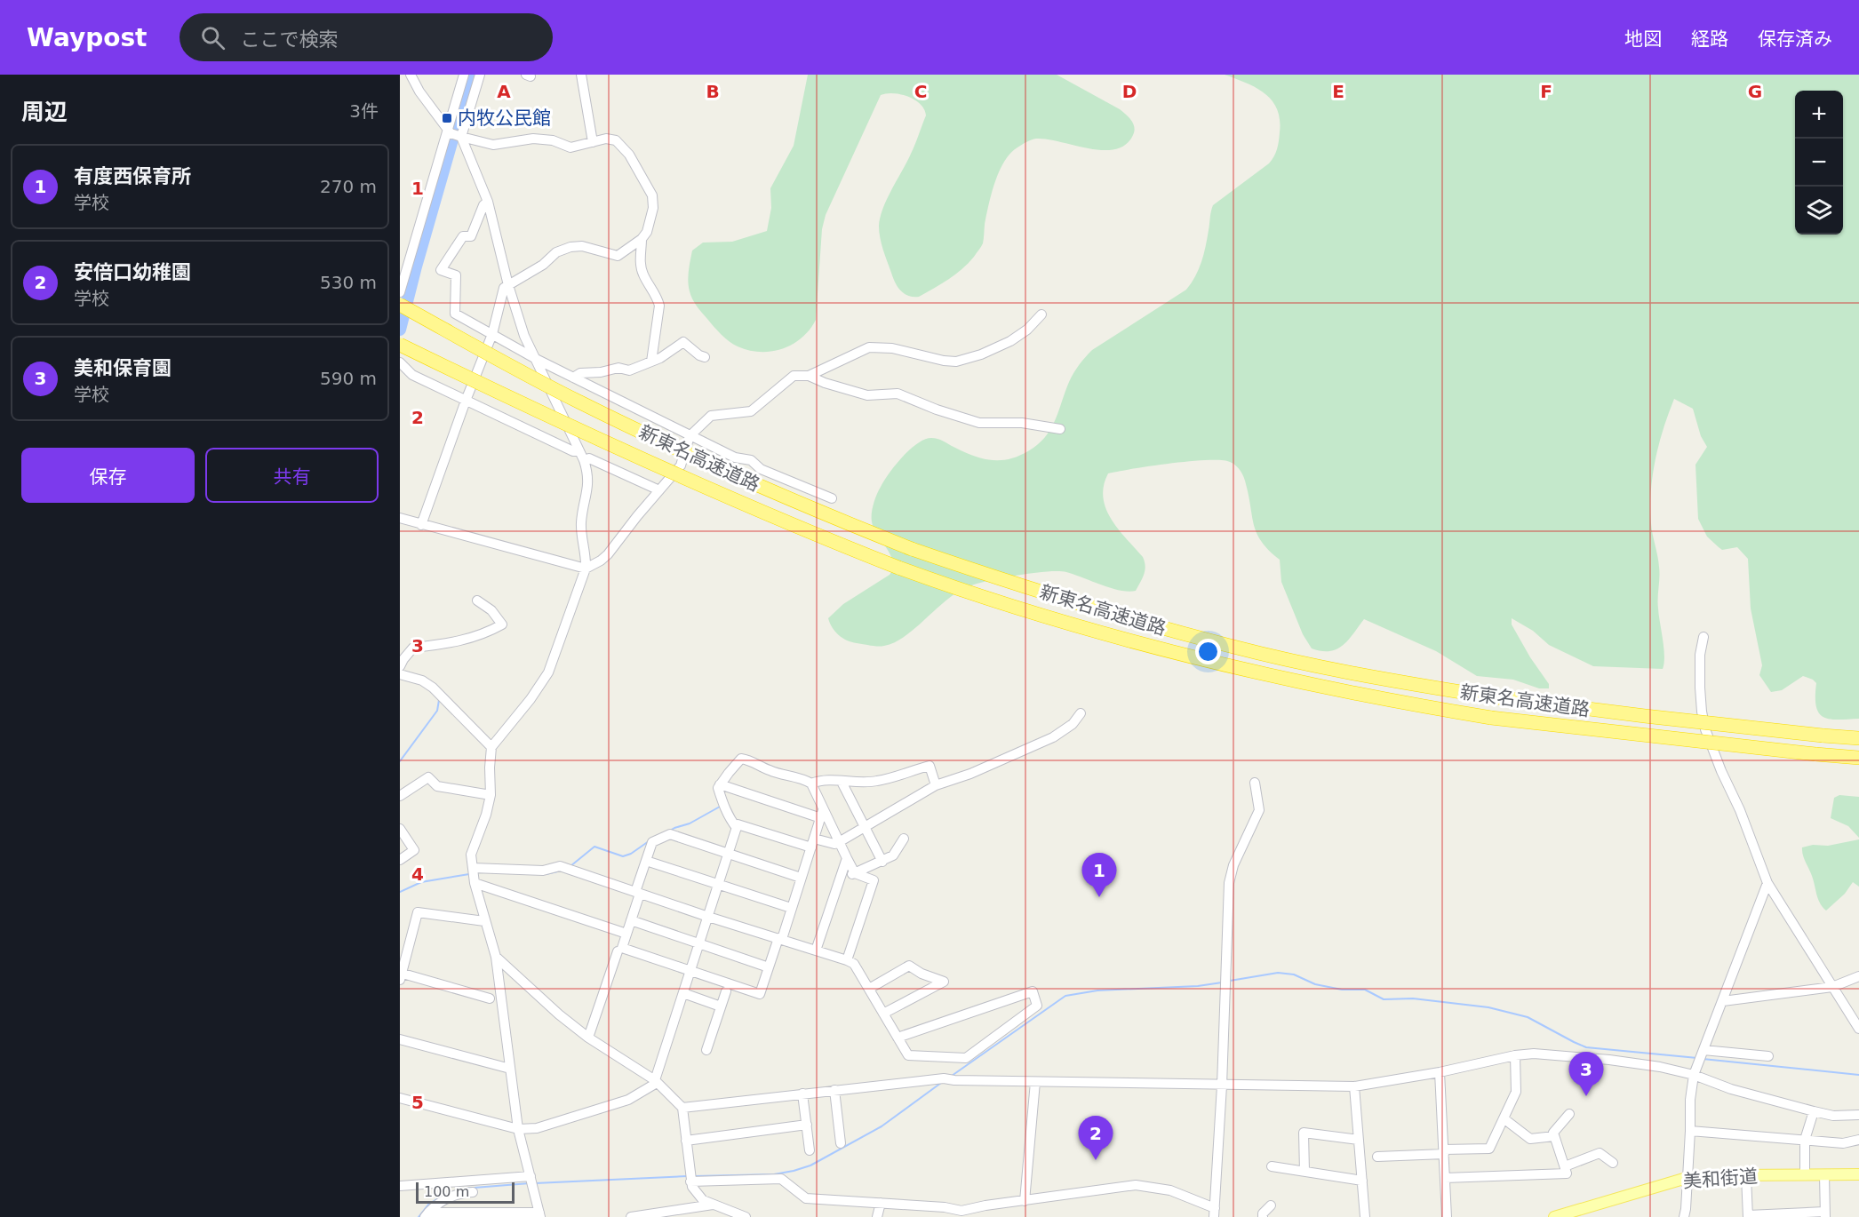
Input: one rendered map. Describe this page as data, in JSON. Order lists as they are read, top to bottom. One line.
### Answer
{"streets":{"highway":["新東名高速道路"],"main road":["美和街道"]},"places":{"transit":["内牧公民館"]},"scale_bar":"100 m","page":{"header":"Waypost","search":"ここで検索","nav":["地図","経路","保存済み"],"heading":["周辺","3件"],"map_buttons":["+","−"],"list":[{"mark":"1","name":"有度西保育所","note":"学校","value":"270 m"},{"mark":"2","name":"安倍口幼稚園","note":"学校","value":"530 m"},{"mark":"3","name":"美和保育園","note":"学校","value":"590 m"}],"buttons":["保存","共有"],"pins":["1","3","2"],"scale":"100 m"},"grid":{"columns":["A","B","C","D","E","F","G"],"rows":["1","2","3","4","5"]}}
